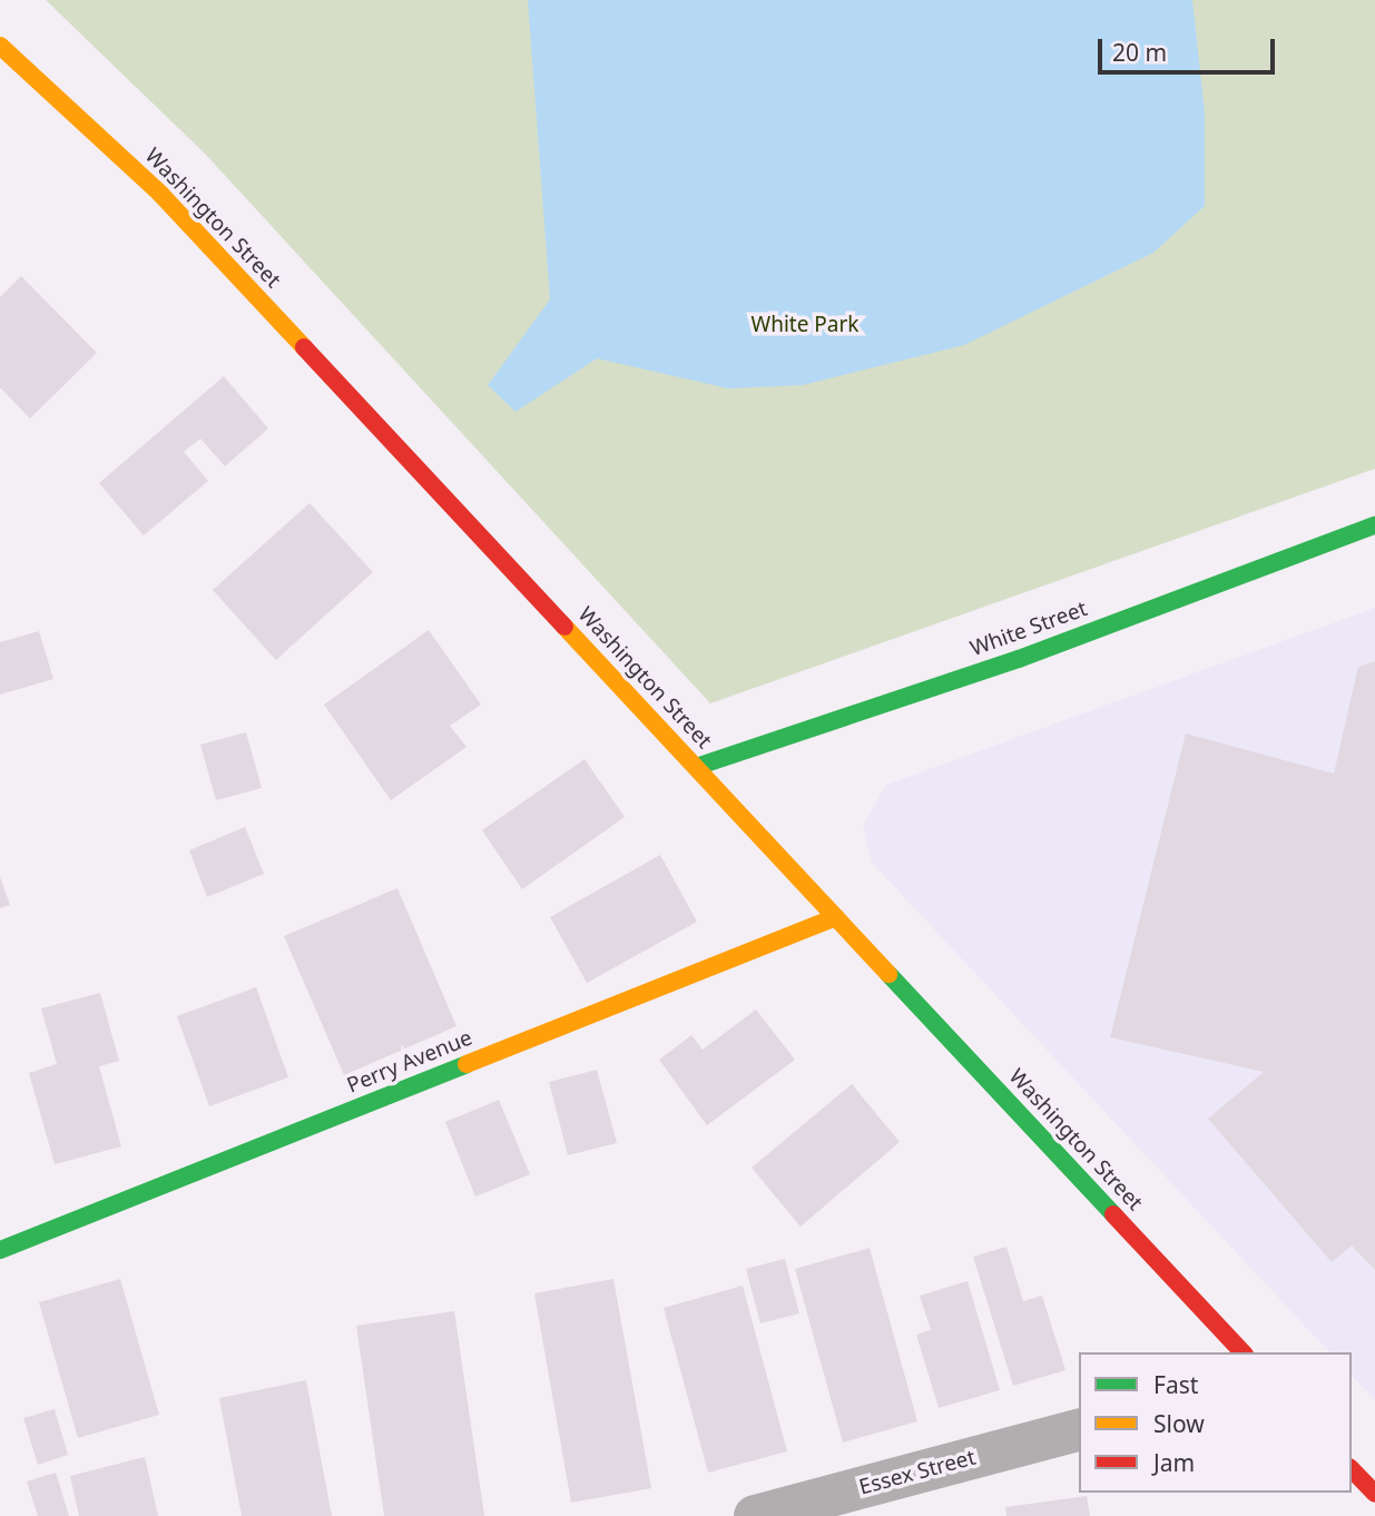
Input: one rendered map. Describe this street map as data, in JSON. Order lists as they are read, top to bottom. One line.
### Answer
{"streets":{"street":["Washington Street","White Street","Perry Avenue","Essex Street"]},"crossings":[["Washington Street","White Street"],["Washington Street","Perry Avenue"]],"parks":["White Park"],"legend":["Fast","Slow","Jam"],"scale_bar":"20 m"}
